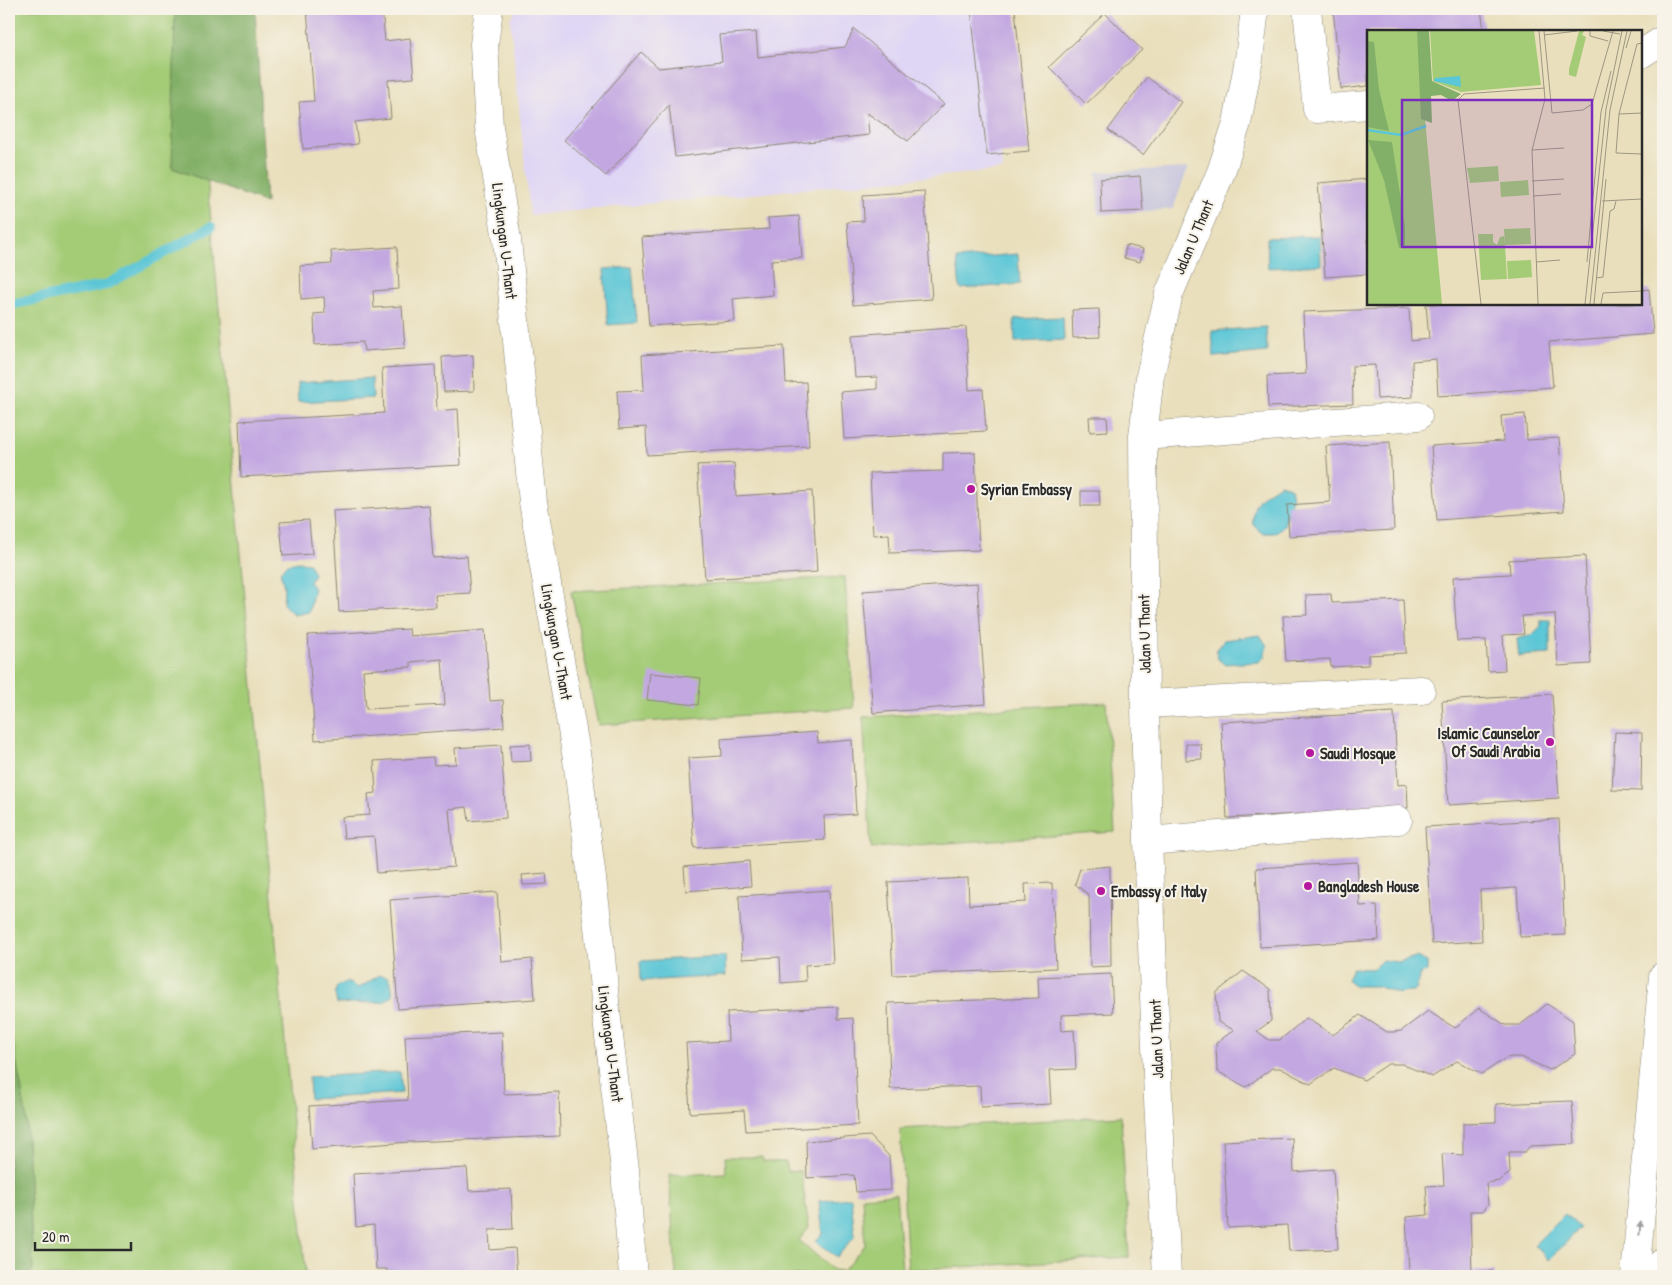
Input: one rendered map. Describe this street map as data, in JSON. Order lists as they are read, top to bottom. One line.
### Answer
{"streets":{"main road":["Jalan U Thant","Lingkungan U-Thant"]},"places":["Syrian Embassy","Islamic Caunselor Of Saudi Arabia","Saudi Mosque","Bangladesh House","Embassy of Italy"],"scale_bar":"20 m"}
